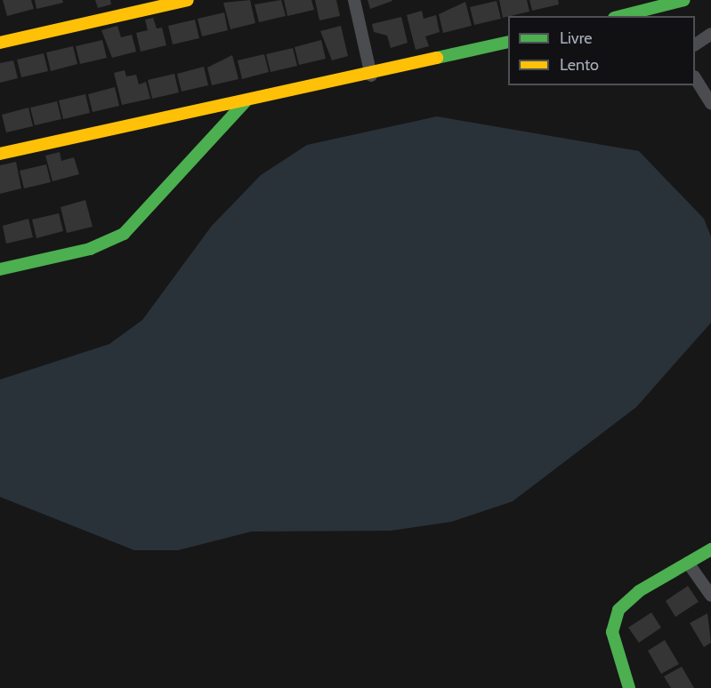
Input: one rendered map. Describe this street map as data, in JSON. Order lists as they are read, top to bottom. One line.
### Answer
{"legend":["Livre","Lento"]}
